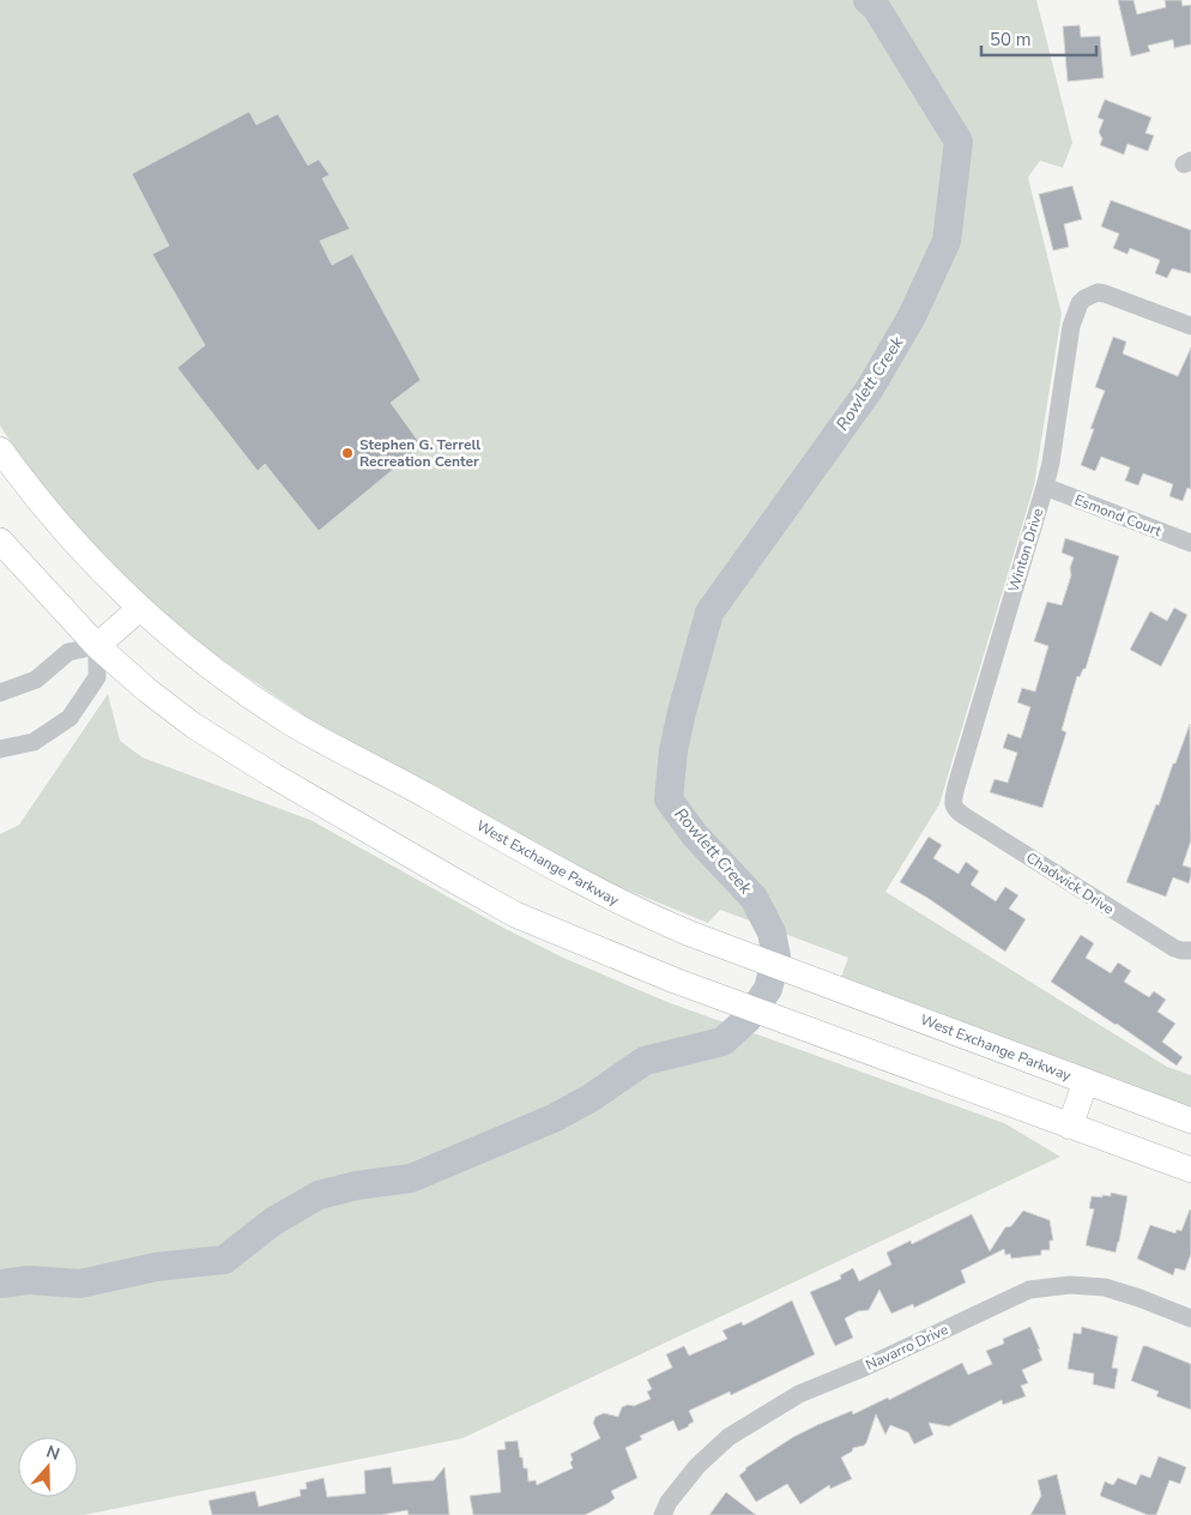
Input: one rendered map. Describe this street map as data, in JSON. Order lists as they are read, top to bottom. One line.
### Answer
{"streets":{"main road":["West Exchange Parkway"],"street":["Esmond Court","Winton Drive","Chadwick Drive","Navarro Drive"]},"crossings":[["Esmond Court","Winton Drive"],["Winton Drive","Chadwick Drive"]],"water":["Rowlett Creek"],"places":["Stephen G. Terrell Recreation Center"],"scale_bar":"50 m","north":"top"}
